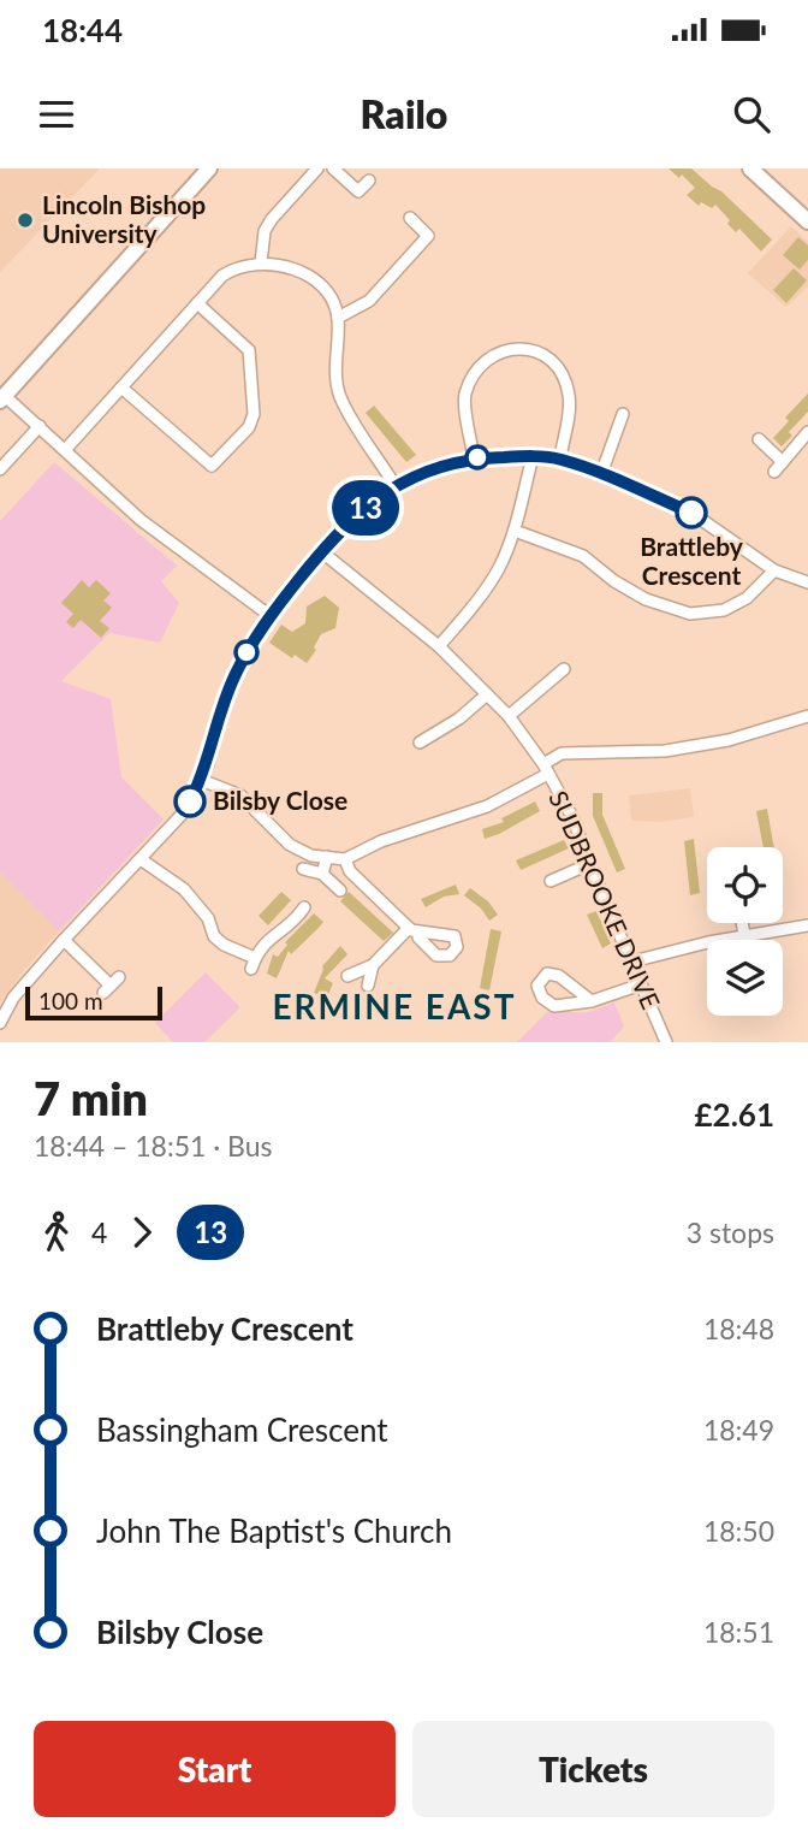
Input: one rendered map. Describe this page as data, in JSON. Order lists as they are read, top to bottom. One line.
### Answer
{"streets":{"street":["SUDBROOKE DRIVE"]},"districts":["ERMINE EAST"],"places":["Lincoln Bishop University","Brattleby Crescent","Bilsby Close"],"lines":["bus line 13"],"scale_bar":"100 m","page":{"status":"18:44","header":"Railo","on_map":"13","scale":"100 m","heading":["7 min","18:44 – 18:51 · Bus","£2.61"],"legs":["4","13","3 stops"],"list":[{"name":"Brattleby Crescent","value":"18:48"},{"name":"Bassingham Crescent","value":"18:49"},{"name":"John The Baptist's Church","value":"18:50"},{"name":"Bilsby Close","value":"18:51"}],"buttons":["Start","Tickets"]}}
